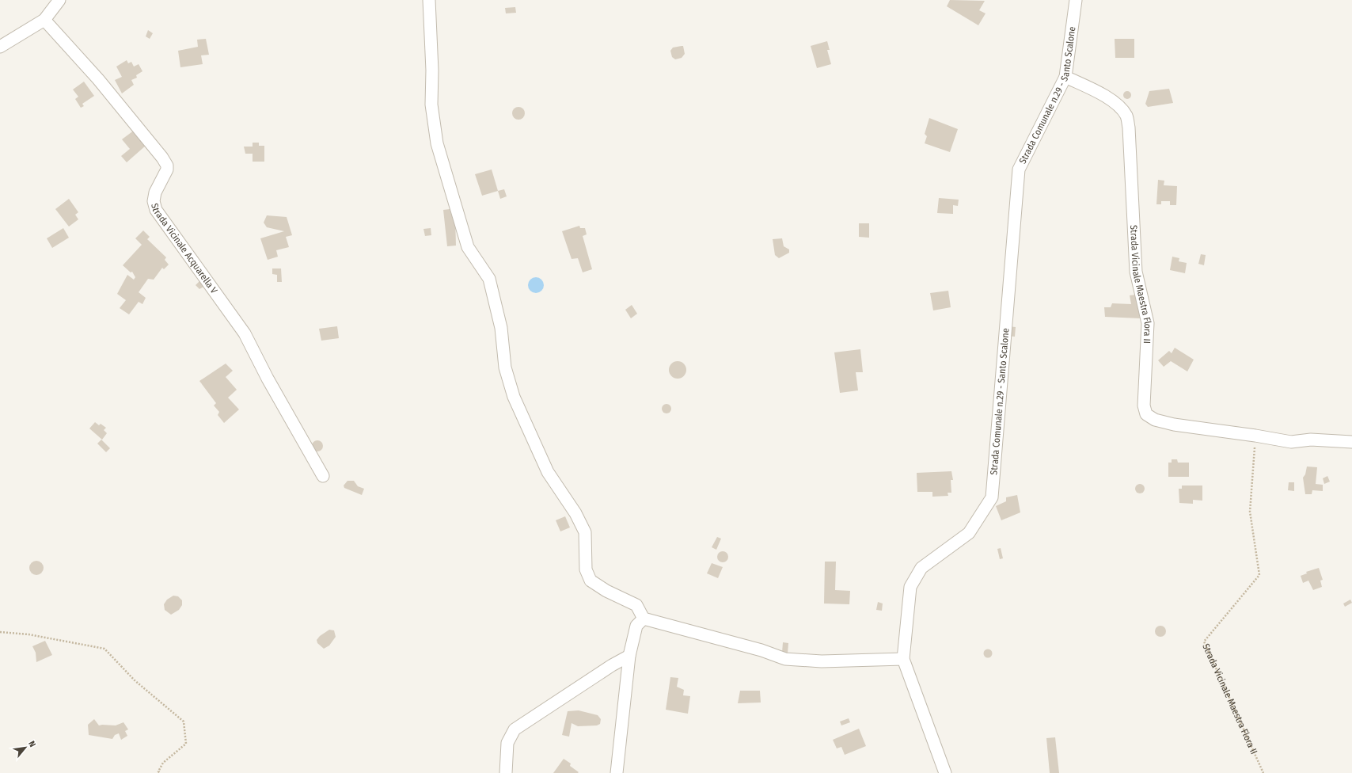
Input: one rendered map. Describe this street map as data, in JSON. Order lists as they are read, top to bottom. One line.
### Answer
{"streets":{"street":["Strada Comunale n.29 - Santo Scalone","Strada Vicinale Acquarella V","Strada Vicinale Maestra Flora II"]},"crossings":[["Strada Comunale n.29 - Santo Scalone","Strada Vicinale Maestra Flora II"]],"north":"top right"}
